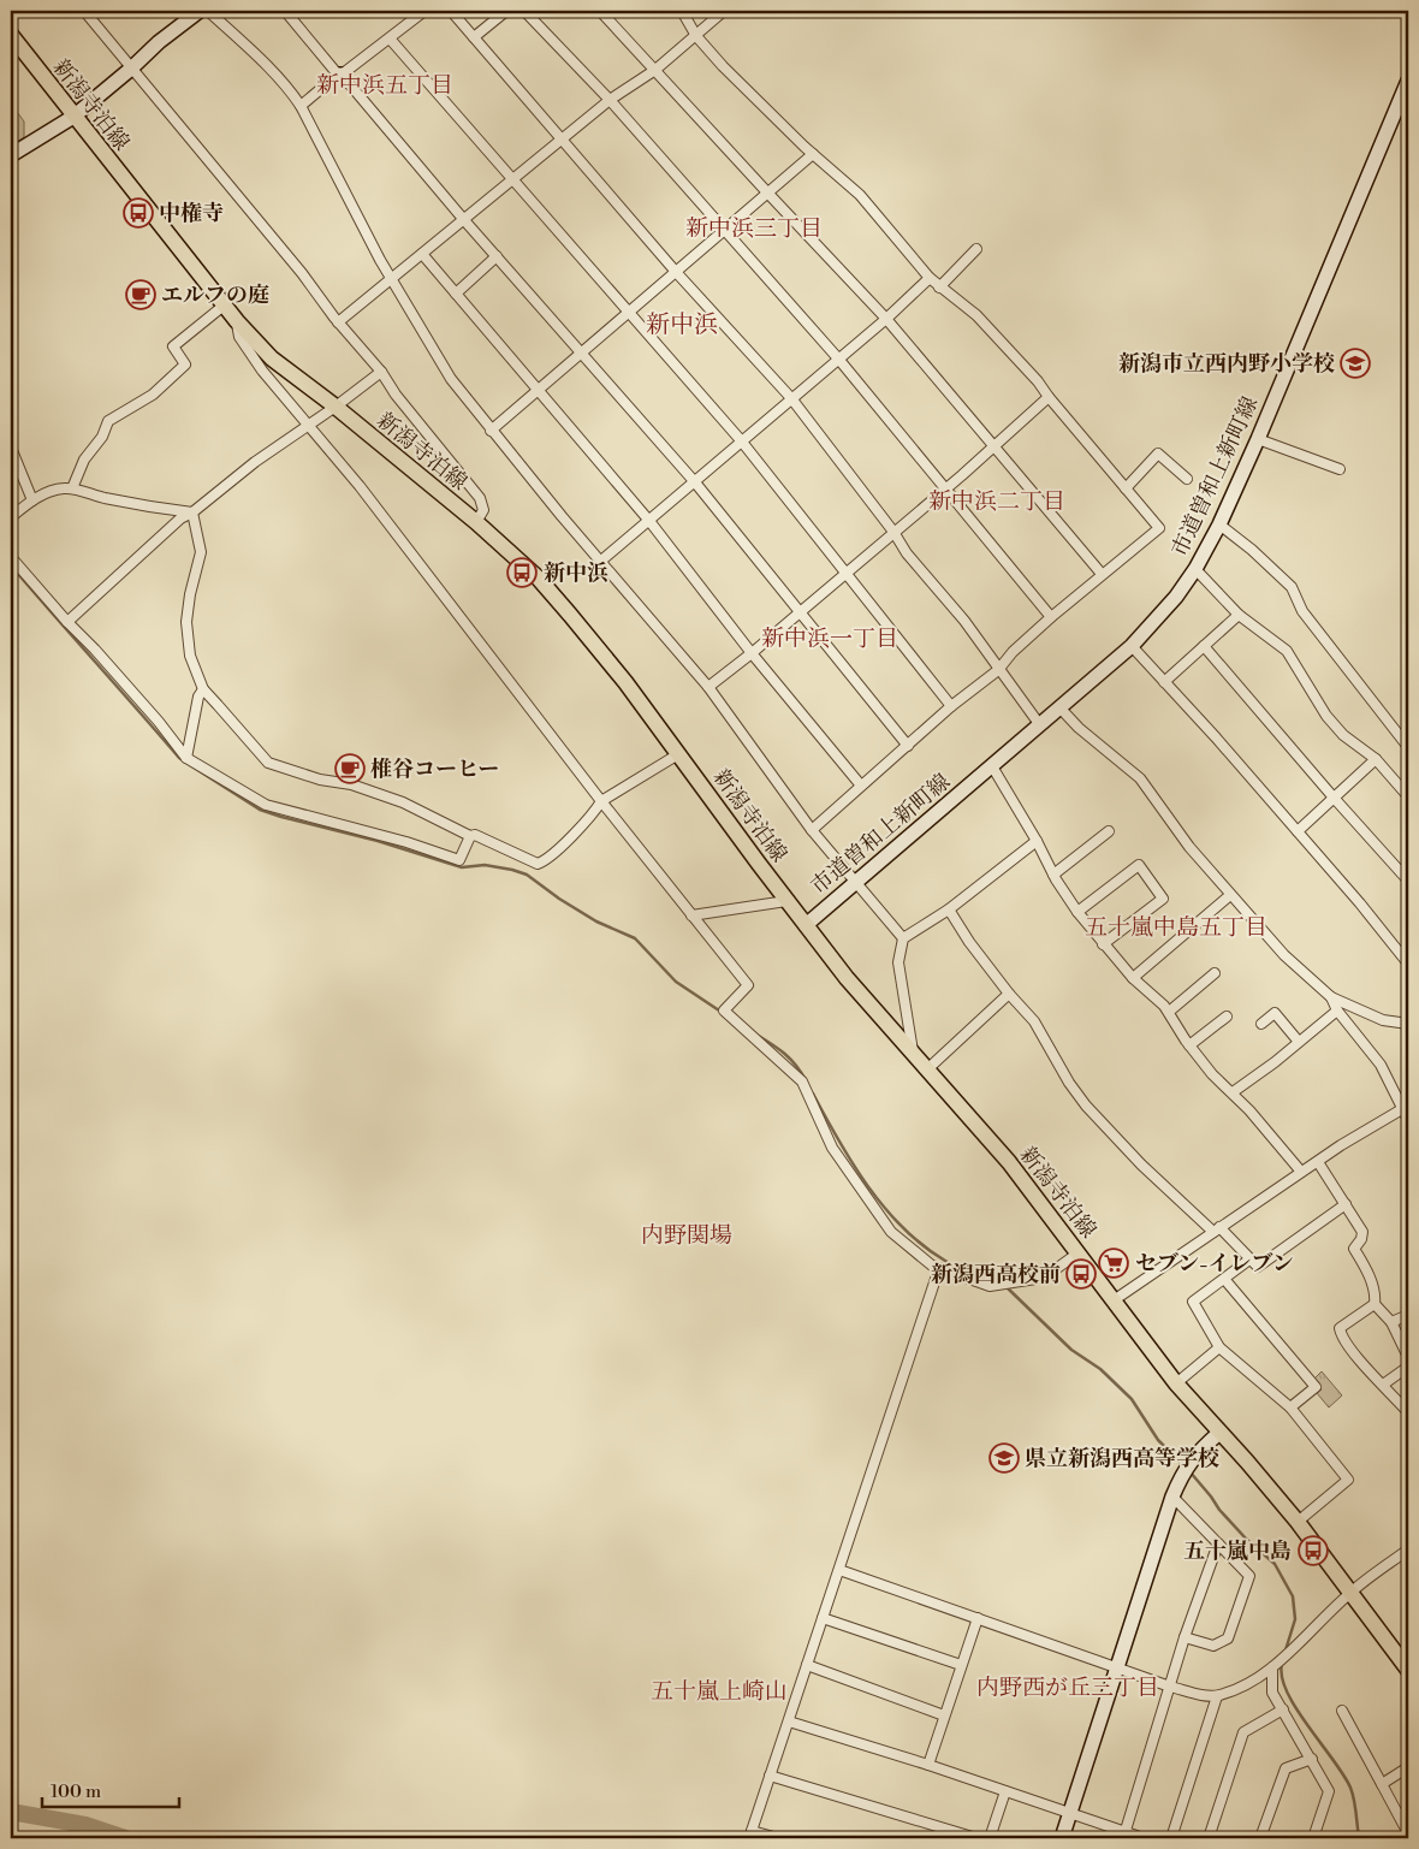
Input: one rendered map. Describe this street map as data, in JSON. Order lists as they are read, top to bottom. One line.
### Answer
{"streets":{"main road":["新潟寺泊線"],"street":["市道曽和上新町線"]},"crossings":[["新潟寺泊線","市道曽和上新町線"]],"districts":["新中浜五丁目","新中浜三丁目","新中浜","新中浜二丁目","新中浜一丁目","五十嵐中島五丁目","内野関場","内野西が丘三丁目","五十嵐上崎山"],"places":{"bus stop":["中権寺","新中浜","新潟西高校前","五十嵐中島"],"cafe":["エルフの庭","椎谷コーヒー"],"school or university":["新潟市立西内野小学校","県立新潟西高等学校"],"supermarket":["セブン-イレブン"]},"scale_bar":"100 m"}
